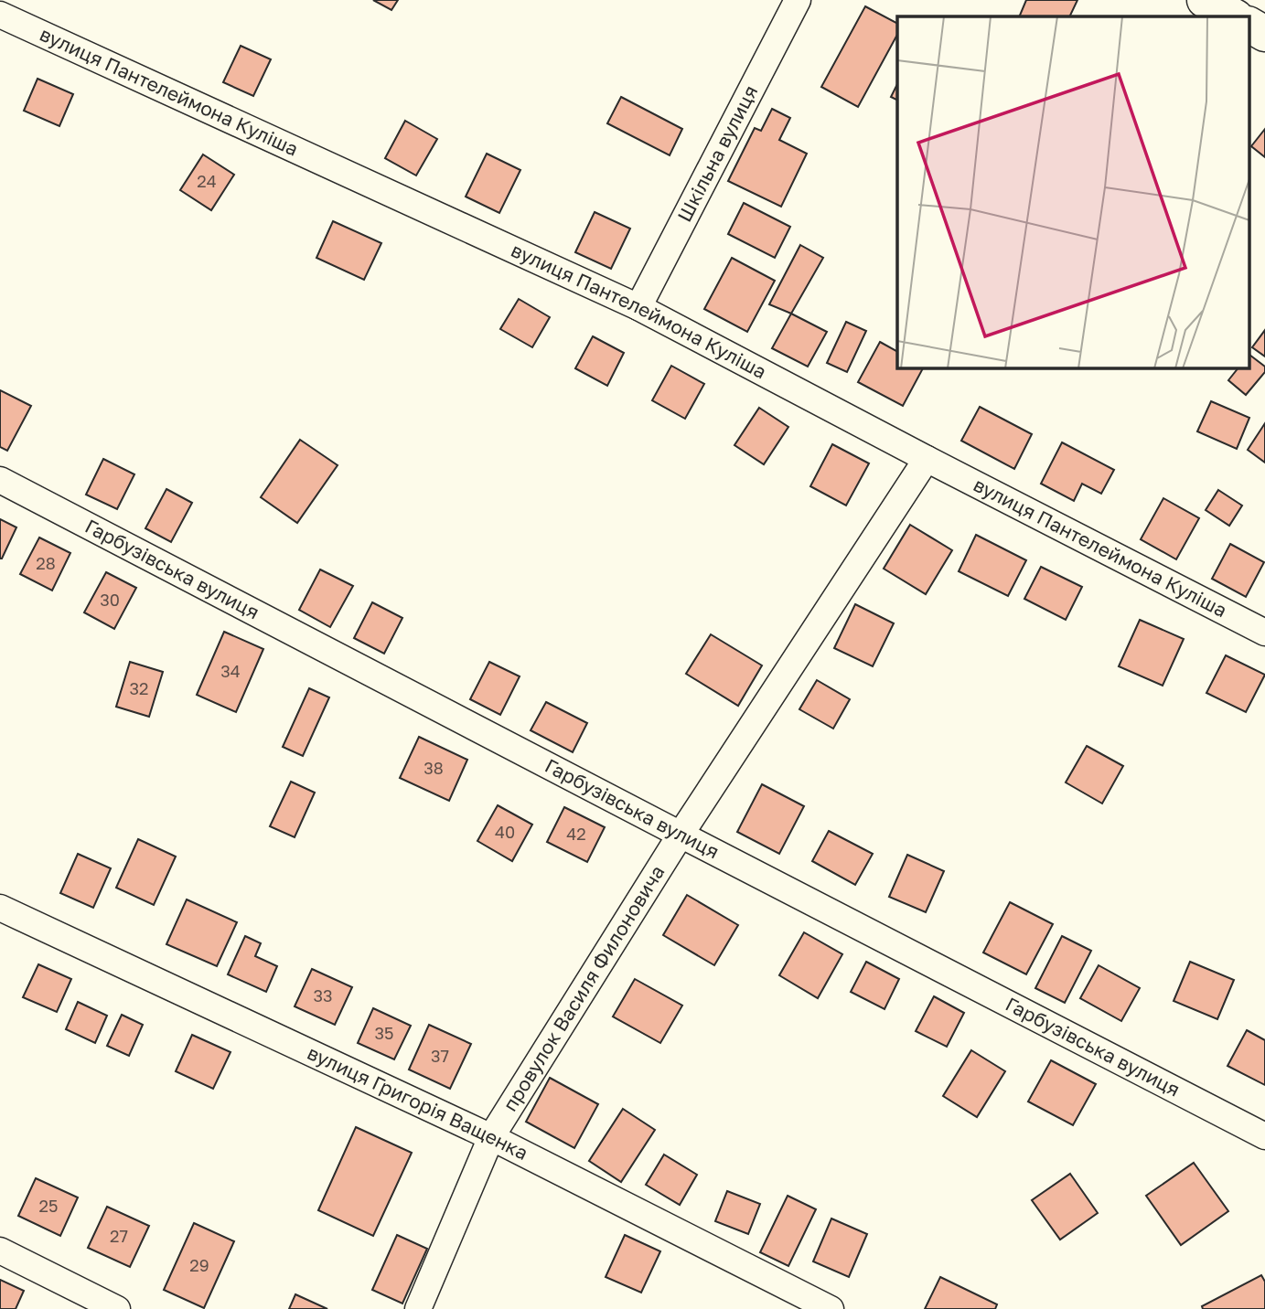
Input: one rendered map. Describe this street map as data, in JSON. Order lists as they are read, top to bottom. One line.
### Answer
{"streets":{"street":["вулиця Пантелеймона Куліша","Шкільна вулиця","Гарбузівська вулиця","провулок Василя Филоновича","вулиця Григорія Ващенка"]},"crossings":[["вулиця Пантелеймона Куліша","Шкільна вулиця"],["вулиця Пантелеймона Куліша","провулок Василя Филоновича"],["Гарбузівська вулиця","провулок Василя Филоновича"],["провулок Василя Филоновича","вулиця Григорія Ващенка"]],"house_numbers":["24","28","30","34","32","38","40","42","33","35","37","25","27","29"]}
